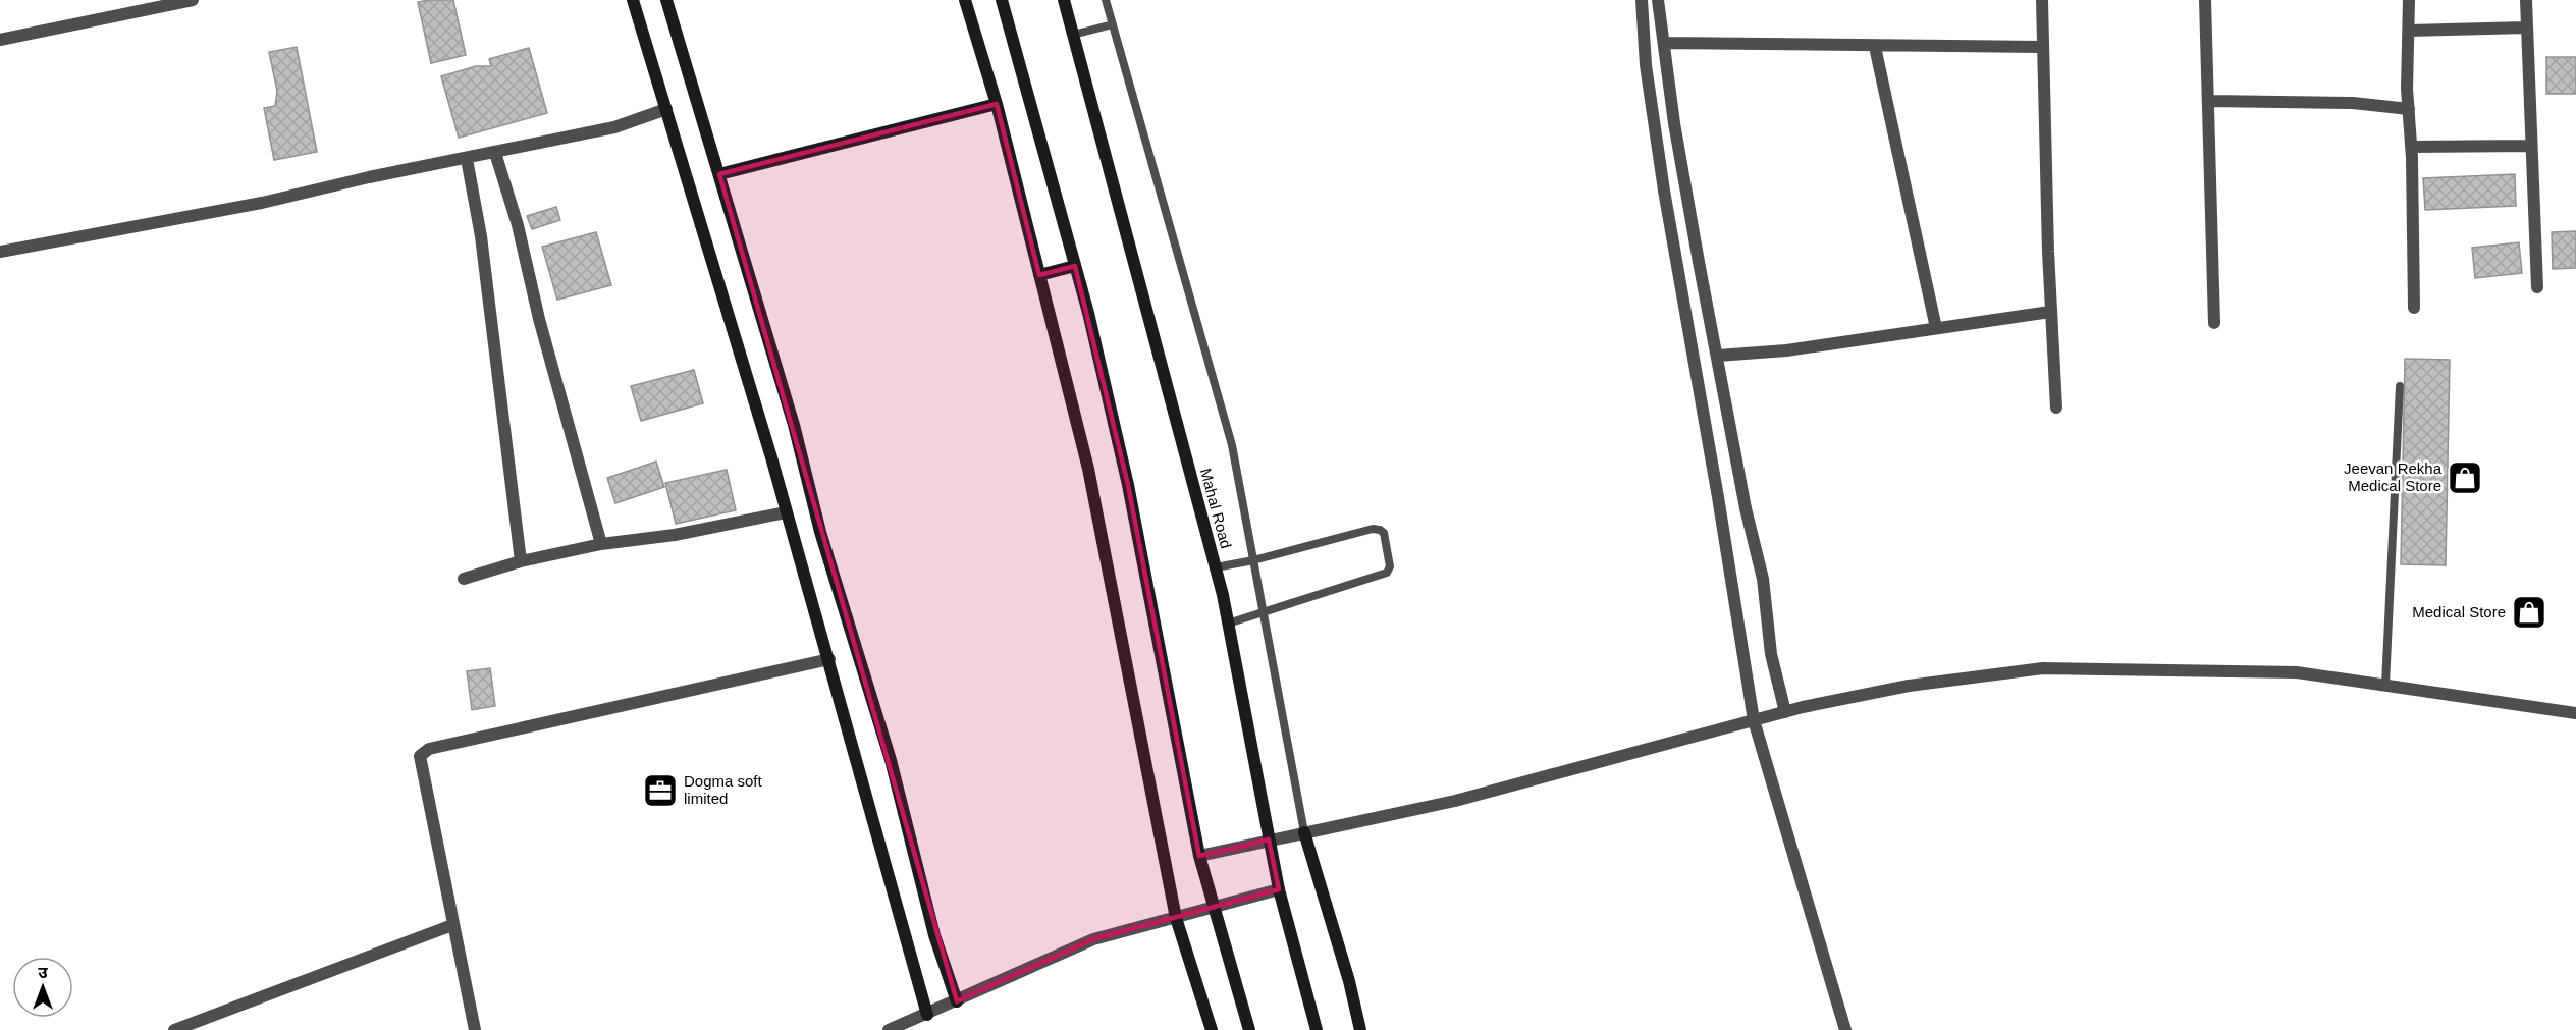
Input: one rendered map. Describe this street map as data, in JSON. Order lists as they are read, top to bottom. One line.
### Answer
{"streets":{"main road":["Mahal Road"]},"places":{"shop":["Jeevan Rekha Medical Store","Medical Store"],"office":["Dogma soft limited"]},"north":"top"}
